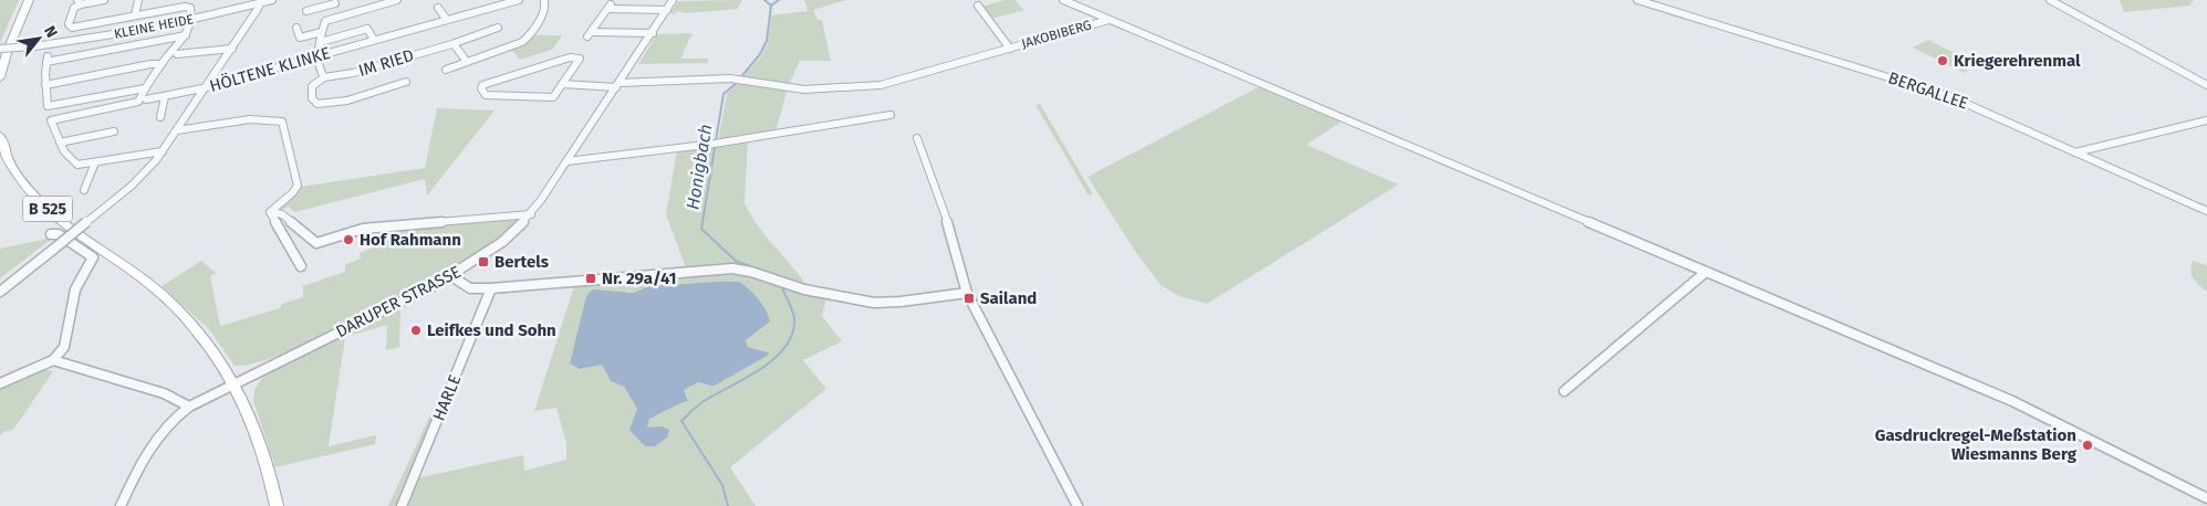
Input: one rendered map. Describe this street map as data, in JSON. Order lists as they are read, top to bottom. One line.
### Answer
{"streets":{"main road":["B 525"],"street":["KLEINE HEIDE","JAKOBIBERG","IM RIED","HÖLTENE KLINKE","BERGALLEE","DARUPER STRASSE","HARLE"]},"crossings":[["B 525","DARUPER STRASSE"]],"water":["Honigbach"],"places":{"other":["Kriegerehrenmal","Hof Rahmann","Leifkes und Sohn","Gasdruckregel-Meßstation Wiesmanns Berg"],"transit":["Bertels","Nr. 29a/41","Sailand"]},"north":"top right"}
